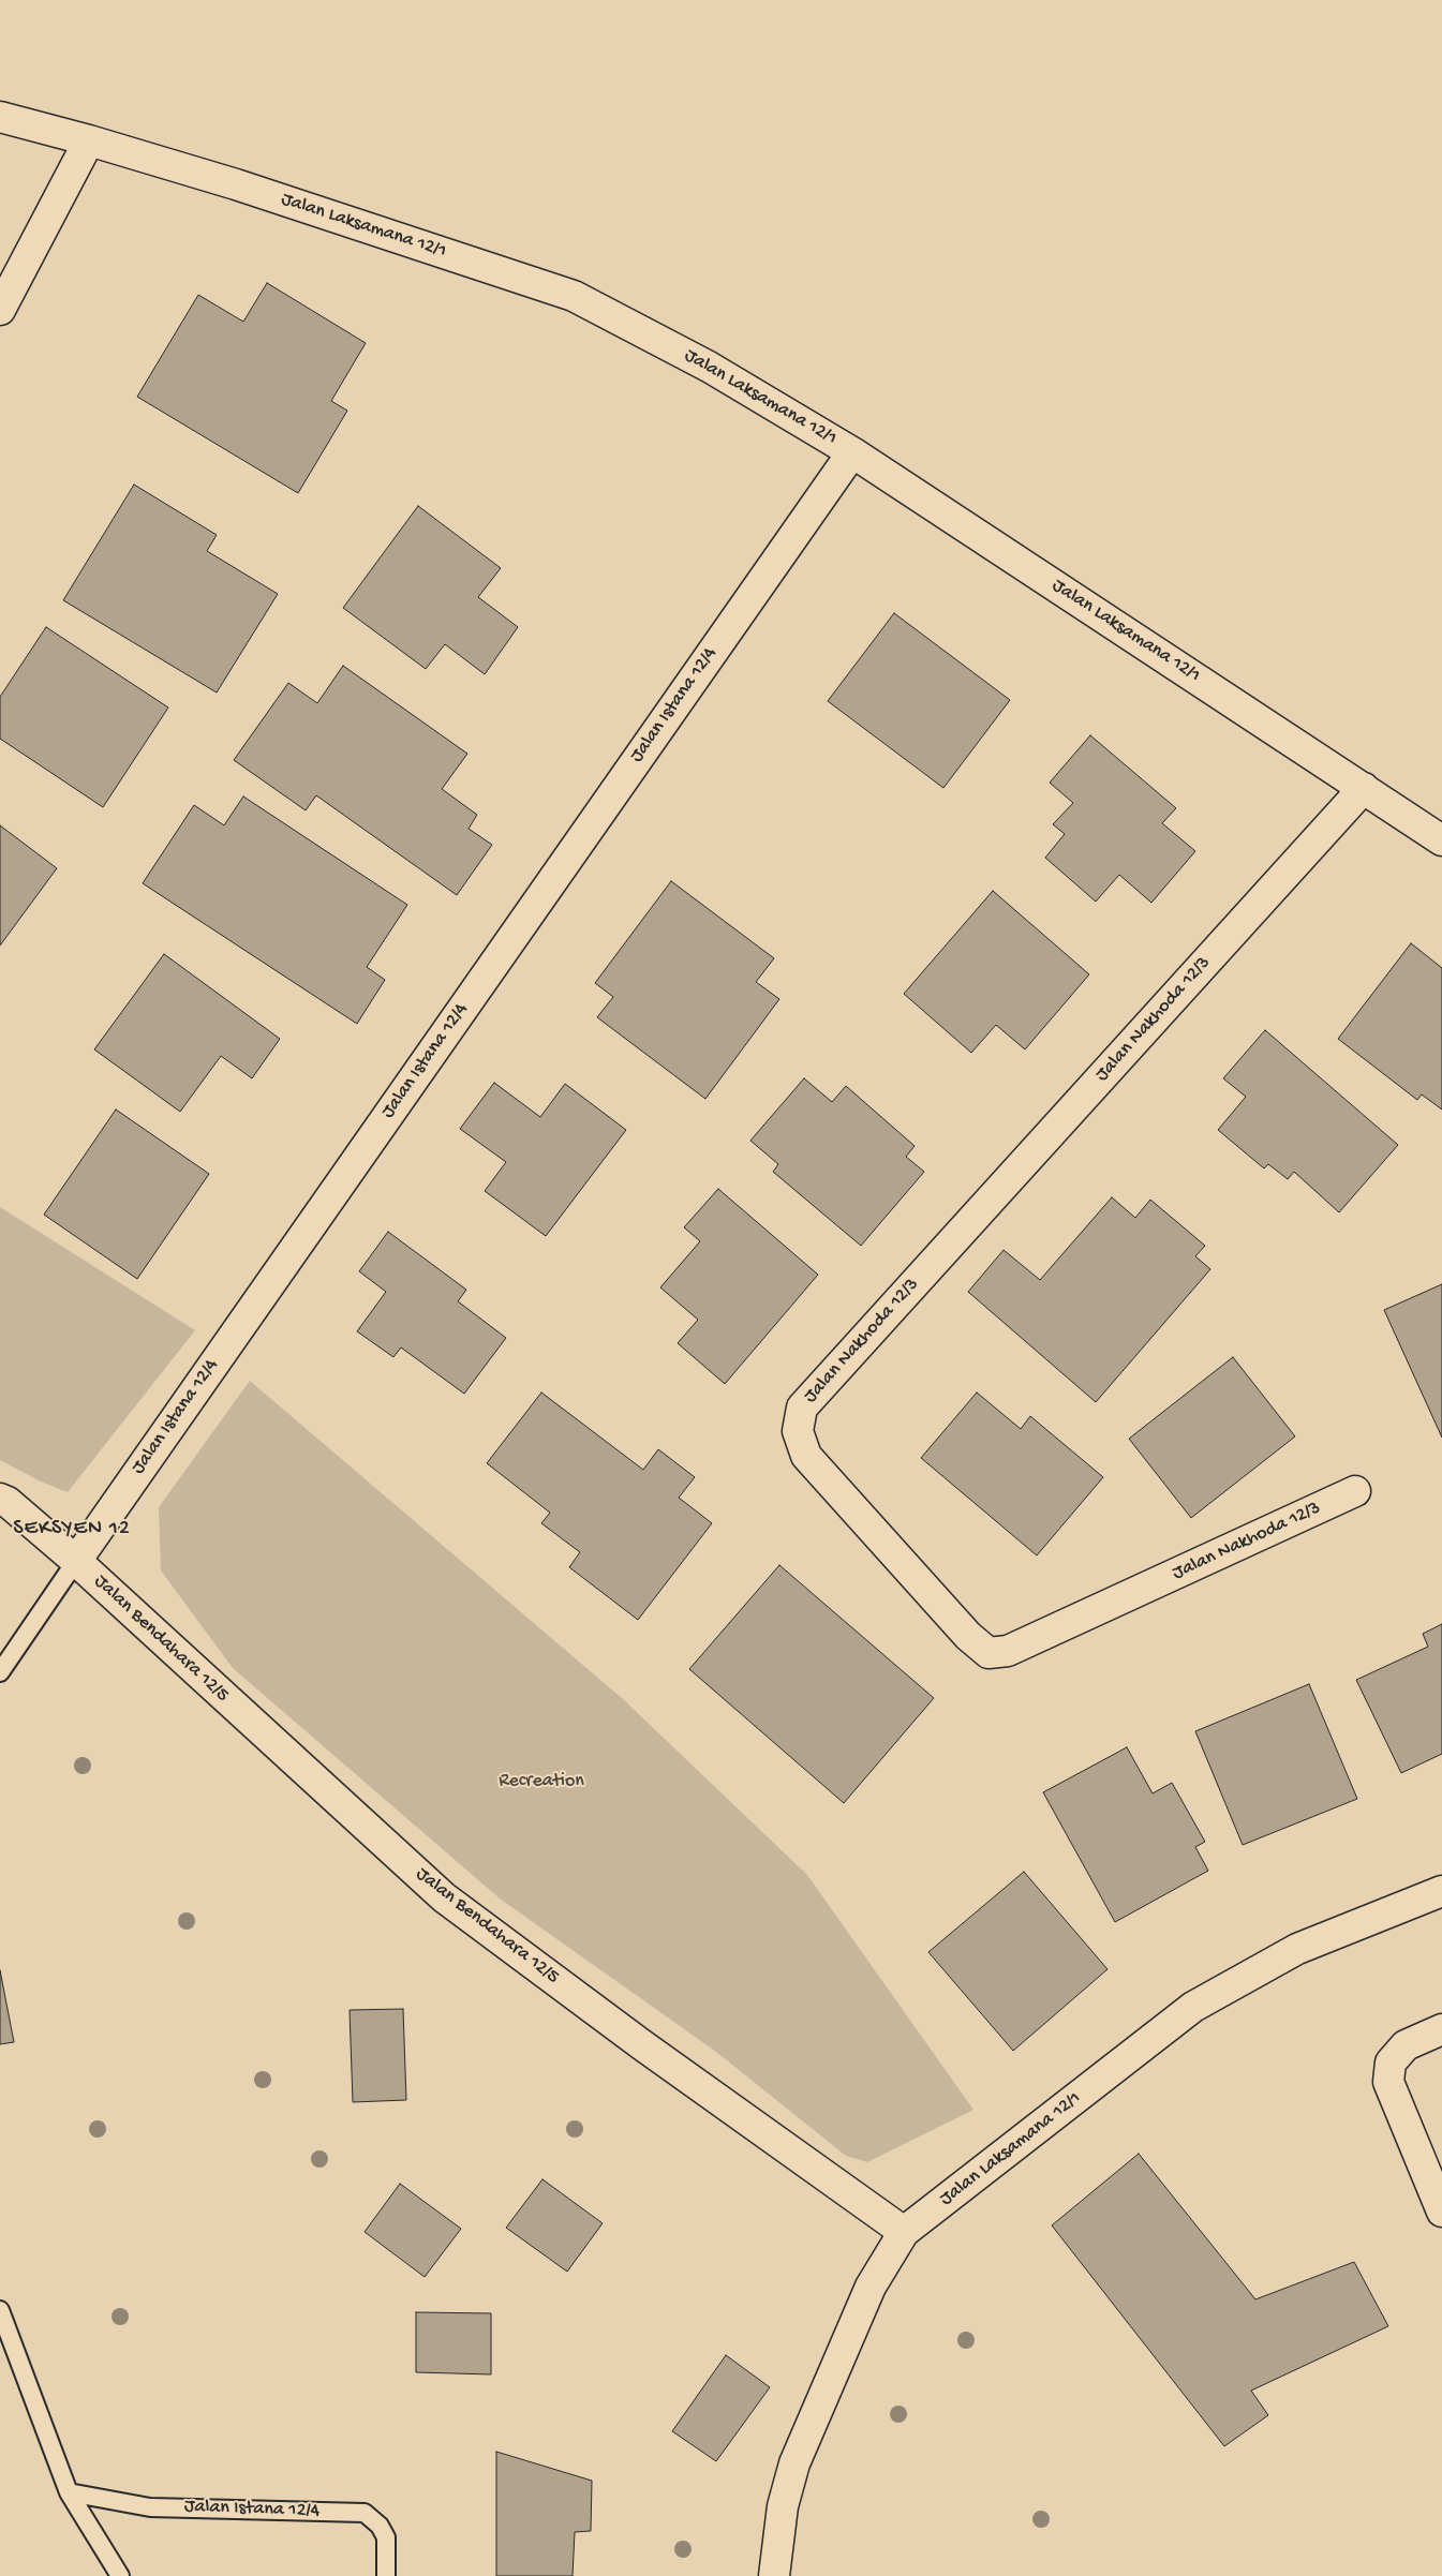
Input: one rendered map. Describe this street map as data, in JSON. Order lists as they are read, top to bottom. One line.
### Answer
{"streets":{"street":["Jalan Laksamana 12/1","Jalan Istana 12/4","Jalan Nakhoda 12/3","Jalan Bendahara 12/5"]},"crossings":[["Jalan Laksamana 12/1","Jalan Istana 12/4"],["Jalan Laksamana 12/1","Jalan Nakhoda 12/3"],["Jalan Laksamana 12/1","Jalan Bendahara 12/5"],["Jalan Istana 12/4","Jalan Bendahara 12/5"]],"districts":["SEKSYEN 12"],"parks":["Recreation"]}
